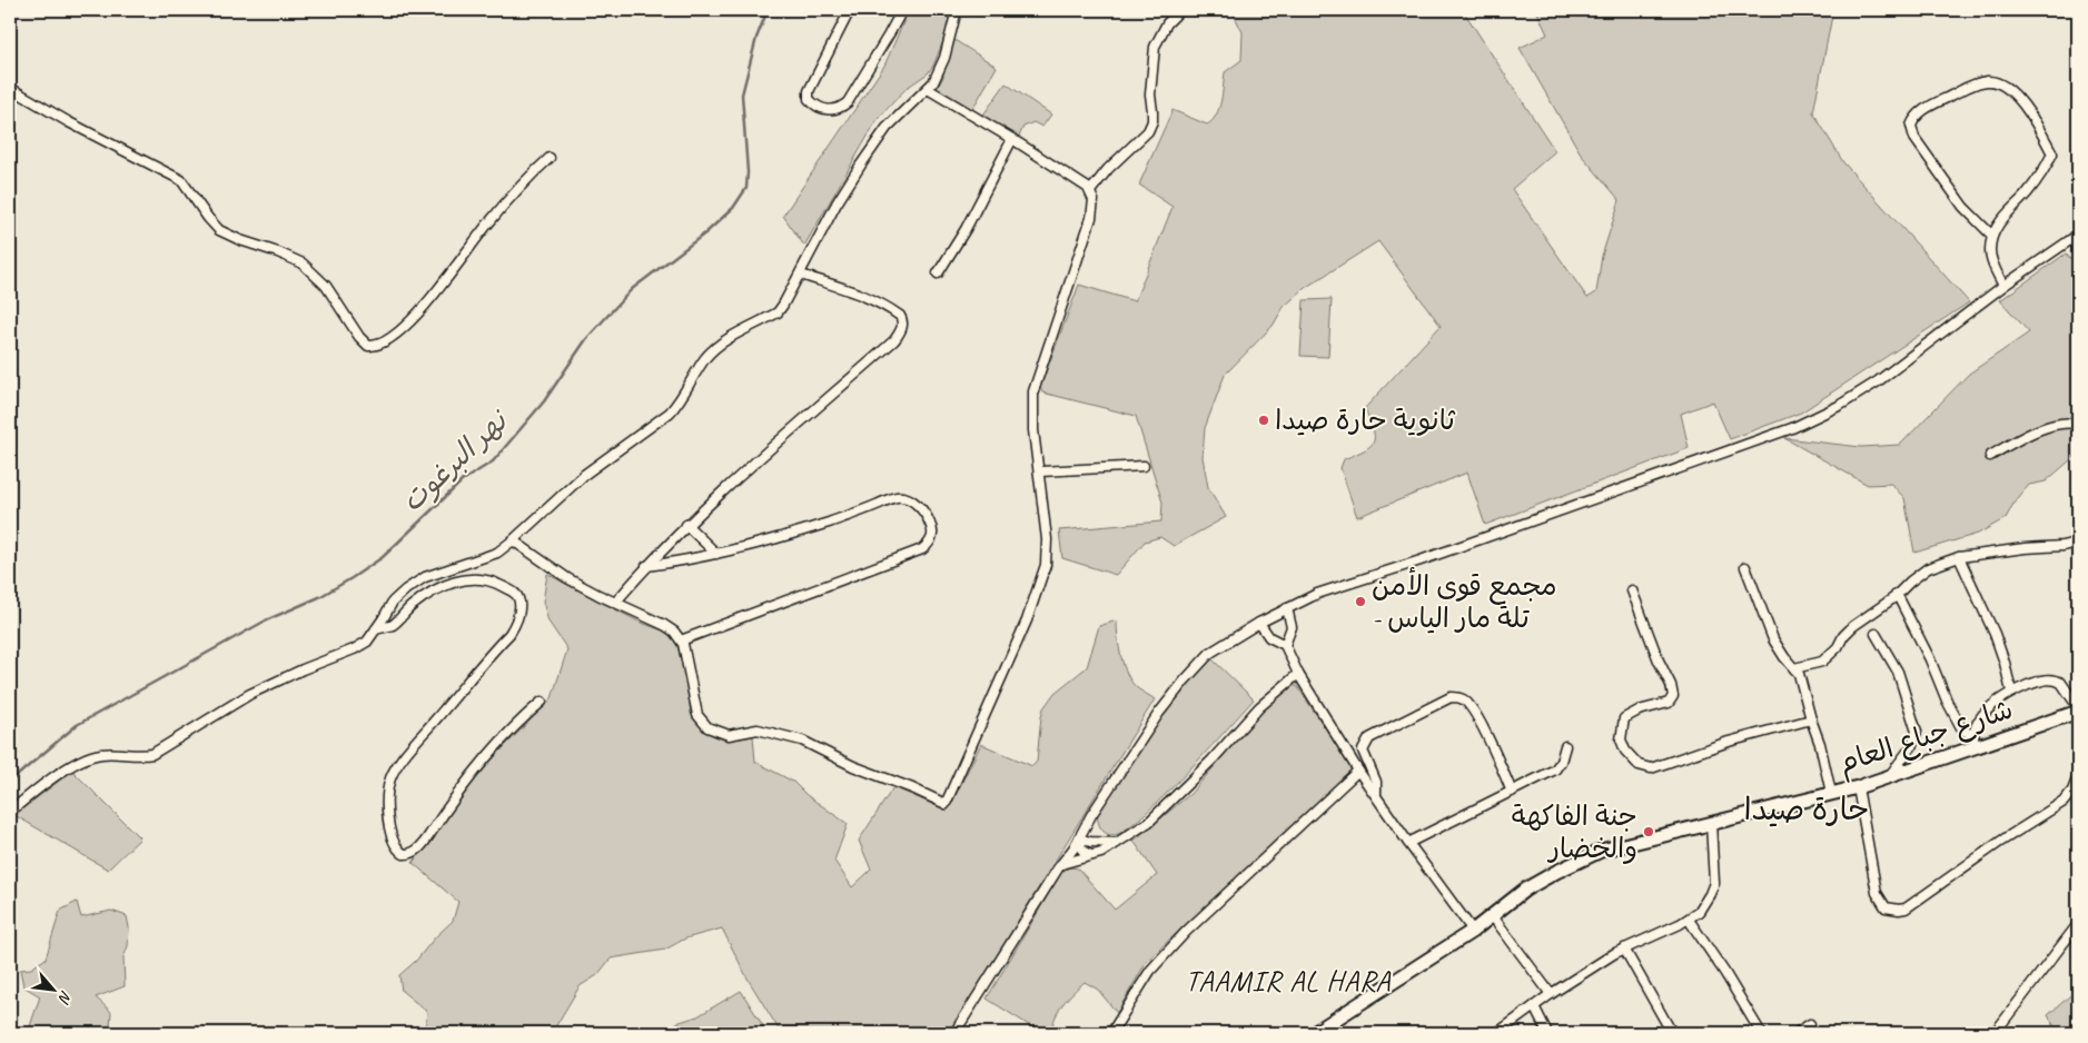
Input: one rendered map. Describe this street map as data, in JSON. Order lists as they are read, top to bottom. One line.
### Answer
{"streets":{"main road":["شارع جباع العام"]},"districts":["حارة صيدا","TAAMIR AL HARA"],"water":["نهر البرغوت"],"places":["ثانوية حارة صيدا","مجمع قوى الأمن - تلة مار الياس","جنة الفاكهة والخضار"],"north":"bottom right"}
